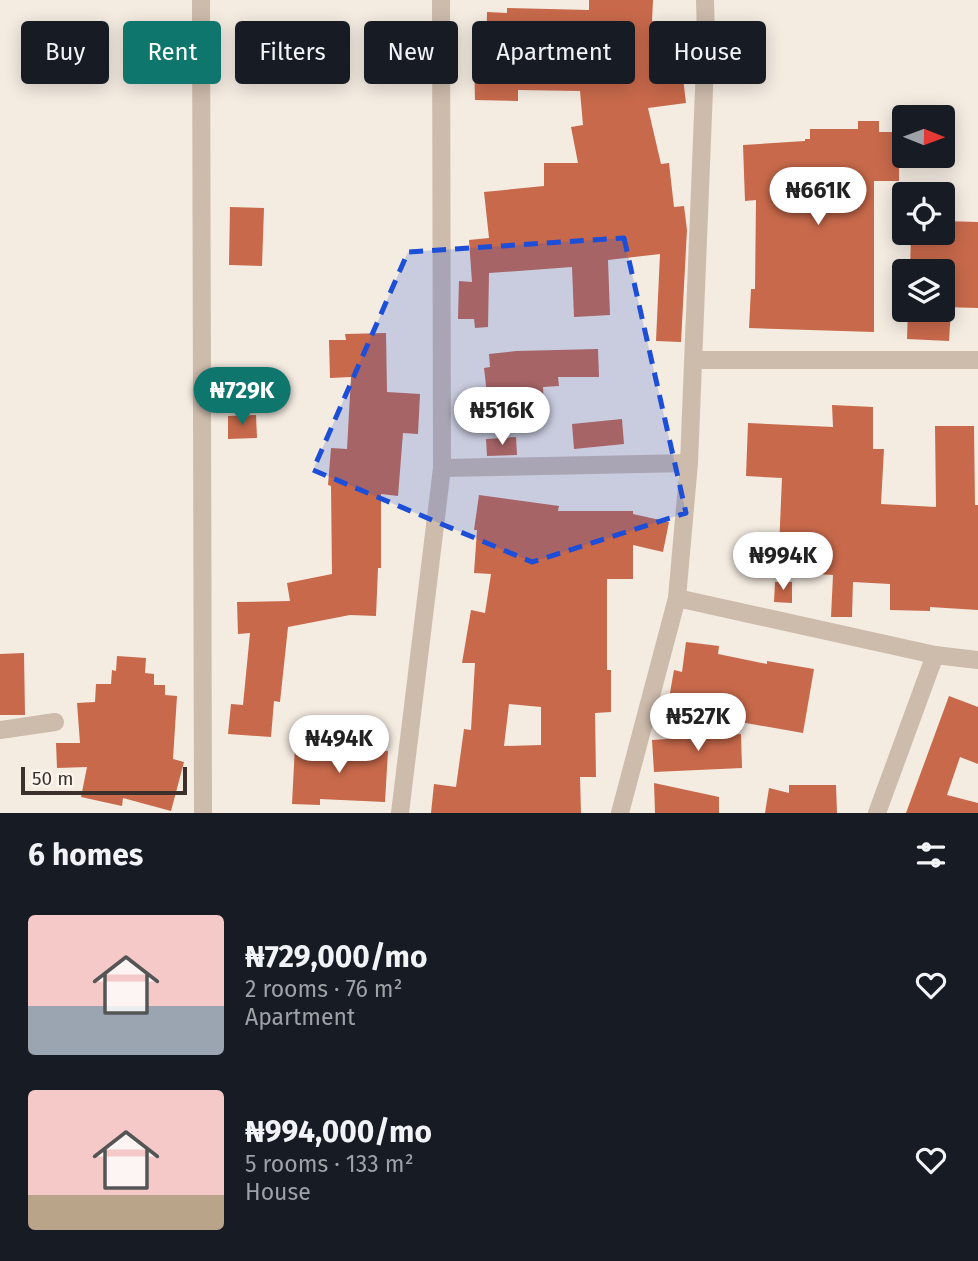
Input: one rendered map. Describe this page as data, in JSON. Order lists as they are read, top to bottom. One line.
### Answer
{"scale_bar":"50 m","north":"right","page":{"chip":["Buy","Rent","Filters","New","Apartment","House"],"price":["₦661K","₦729K","₦516K","₦994K","₦527K","₦494K"],"scale":"50 m","heading":"6 homes","list":[{"name":"₦729,000/mo","note":"2 rooms · 76 m² · Apartment"},{"name":"₦994,000/mo","note":"5 rooms · 133 m² · House"}]}}
